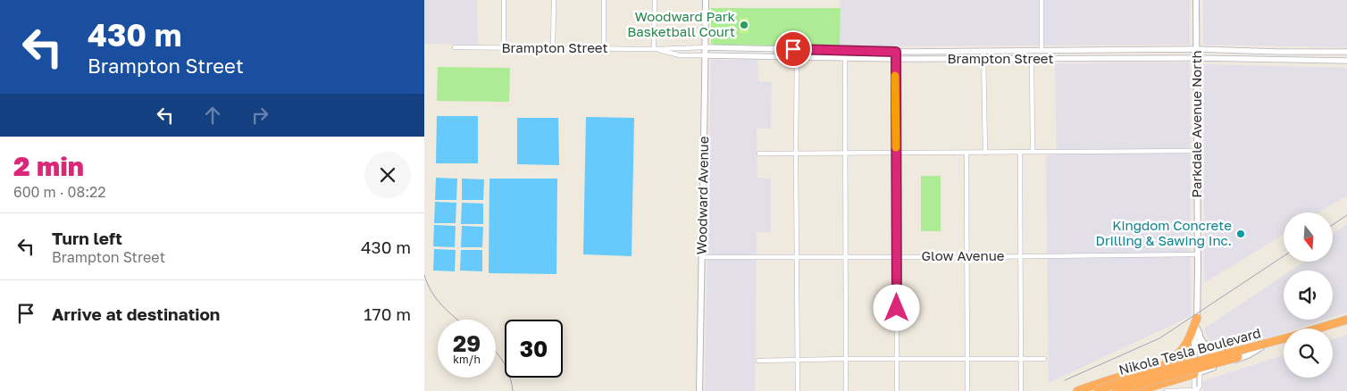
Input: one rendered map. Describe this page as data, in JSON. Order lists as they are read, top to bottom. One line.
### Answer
{"streets":{"highway":["Nikola Tesla Boulevard"],"main road":["Parkdale Avenue North","Woodward Avenue"],"street":["Brampton Street","Glow Avenue"]},"crossings":[["Brampton Street","Parkdale Avenue North"],["Brampton Street","Woodward Avenue"],["Parkdale Avenue North","Glow Avenue"],["Woodward Avenue","Glow Avenue"]],"places":["Woodward Park Basketball Court","Kingdom Concrete Drilling & Sawing Inc."],"north":"bottom","page":{"turn":["430 m","Brampton Street"],"heading":["2 min","600 m · 08:22"],"list":[{"name":"Turn left","note":"Brampton Street","value":"430 m"},{"name":"Arrive at destination","value":"170 m"}],"speed":"29 km/h","limit":"30"}}
